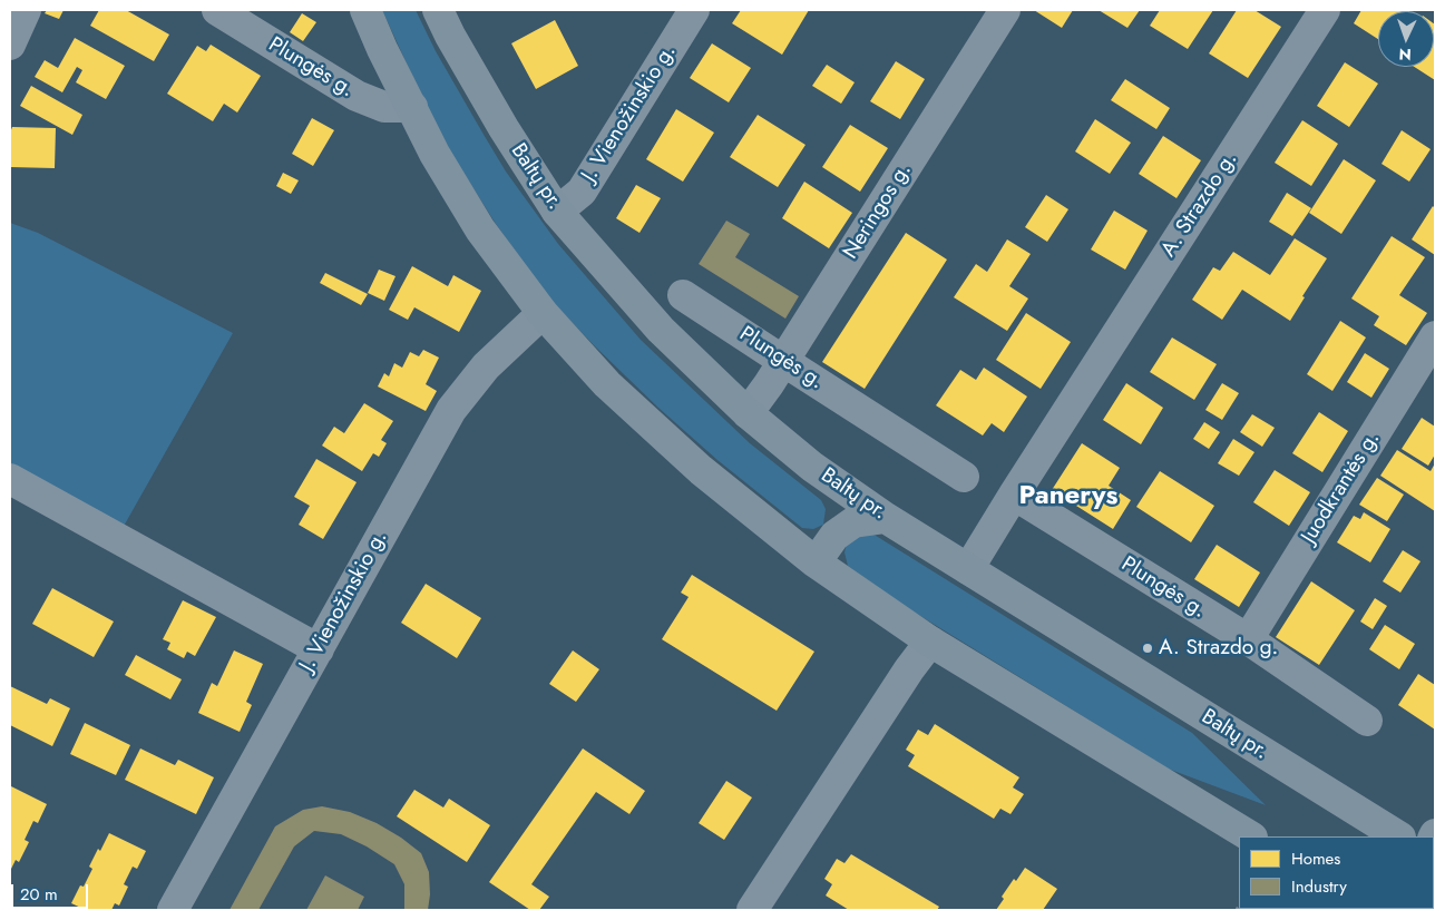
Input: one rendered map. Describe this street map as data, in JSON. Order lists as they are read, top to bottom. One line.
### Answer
{"streets":{"main road":["Baltų pr."],"street":["Plungės g.","J. Vienožinskio g.","A. Strazdo g.","Neringos g.","Juodkrantės g."]},"crossings":[["Plungės g.","A. Strazdo g."],["Plungės g.","Neringos g."],["Plungės g.","Juodkrantės g."],["J. Vienožinskio g.","Baltų pr."],["Baltų pr.","A. Strazdo g."],["Baltų pr.","Neringos g."]],"districts":["Panerys"],"places":["A. Strazdo g."],"legend":["Homes","Industry"],"scale_bar":"20 m","north":"bottom"}
